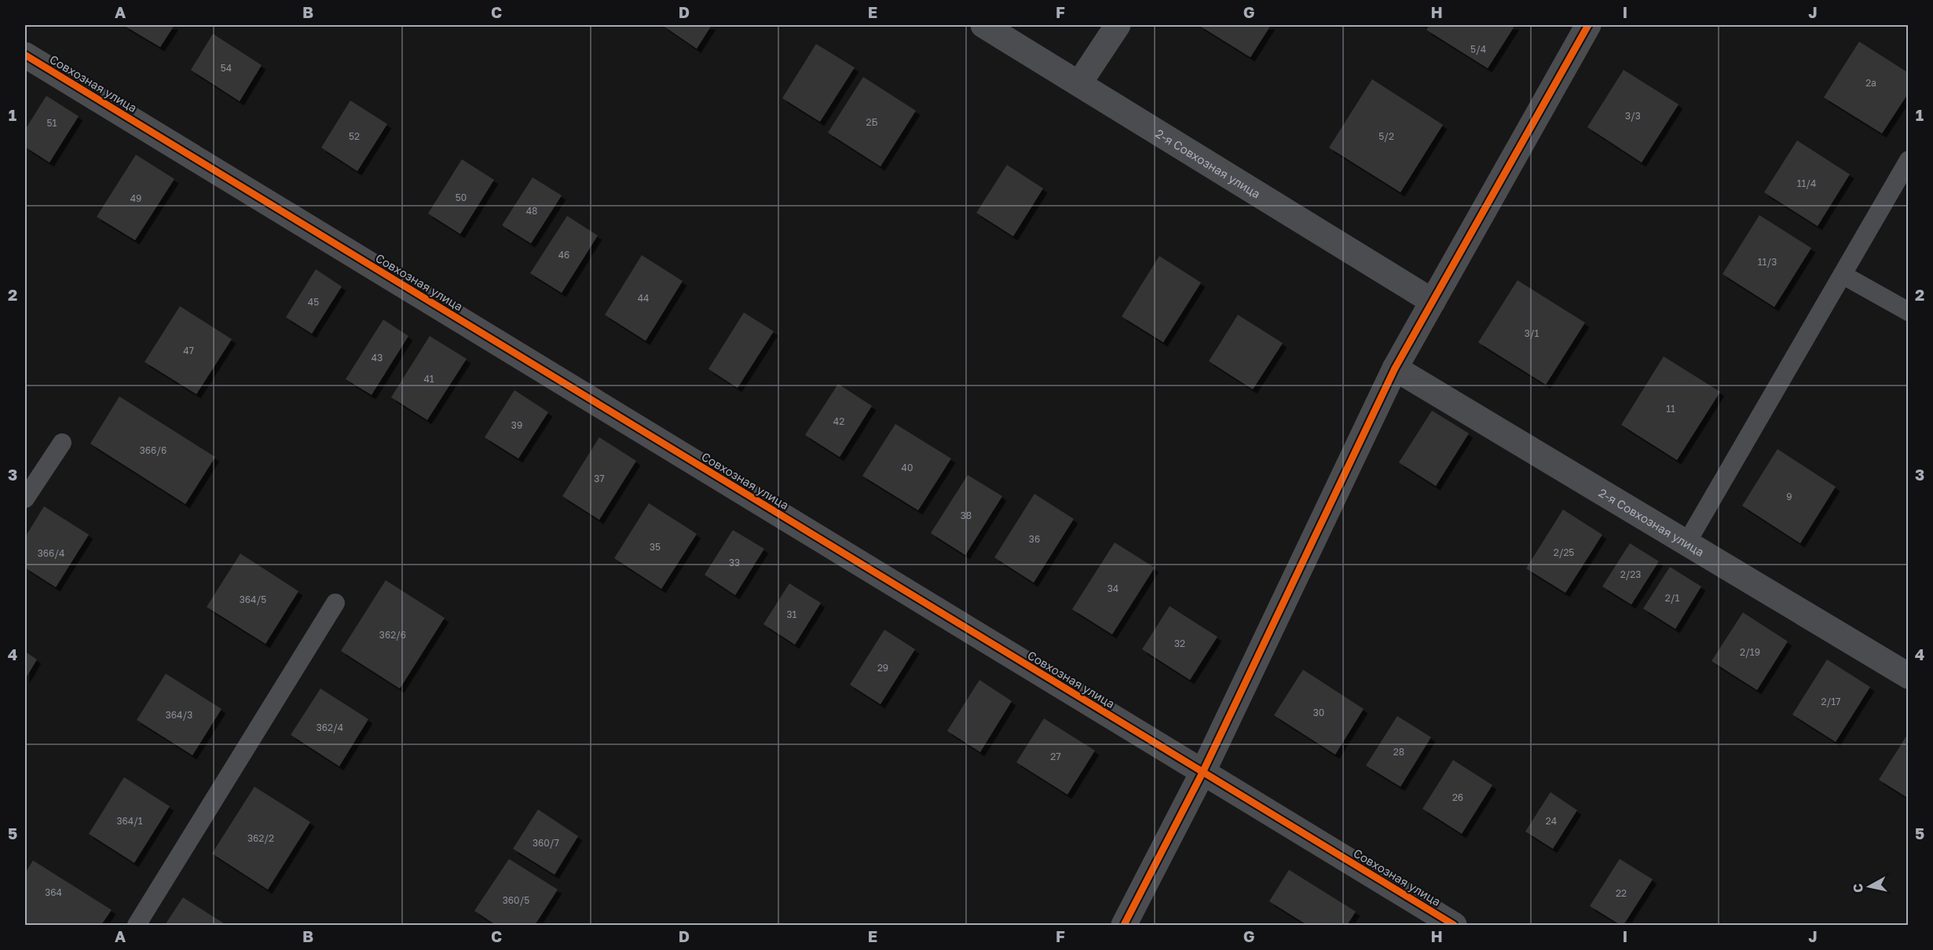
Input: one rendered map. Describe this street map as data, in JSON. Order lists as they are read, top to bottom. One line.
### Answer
{"streets":{"street":["Совхозная улица","2-я Совхозная улица"]},"house_numbers":["5/4","54","2а","3/3","2Б","51","52","5/2","11/4","50","49","48","46","11/3","44","45","3/1","47","43","41","11","42","39","366/6","40","37","9","38","36","35","2/25","366/4","33","2/23","34","2/1","364/5","31","362/6","32","2/19","29","2/17","30","364/3","362/4","28","27","26","364/1","24","362/2","360/7","364","22","360/5"],"north":"left","grid":{"columns":["A","B","C","D","E","F","G","H","I","J"],"rows":["1","2","3","4","5"]}}
